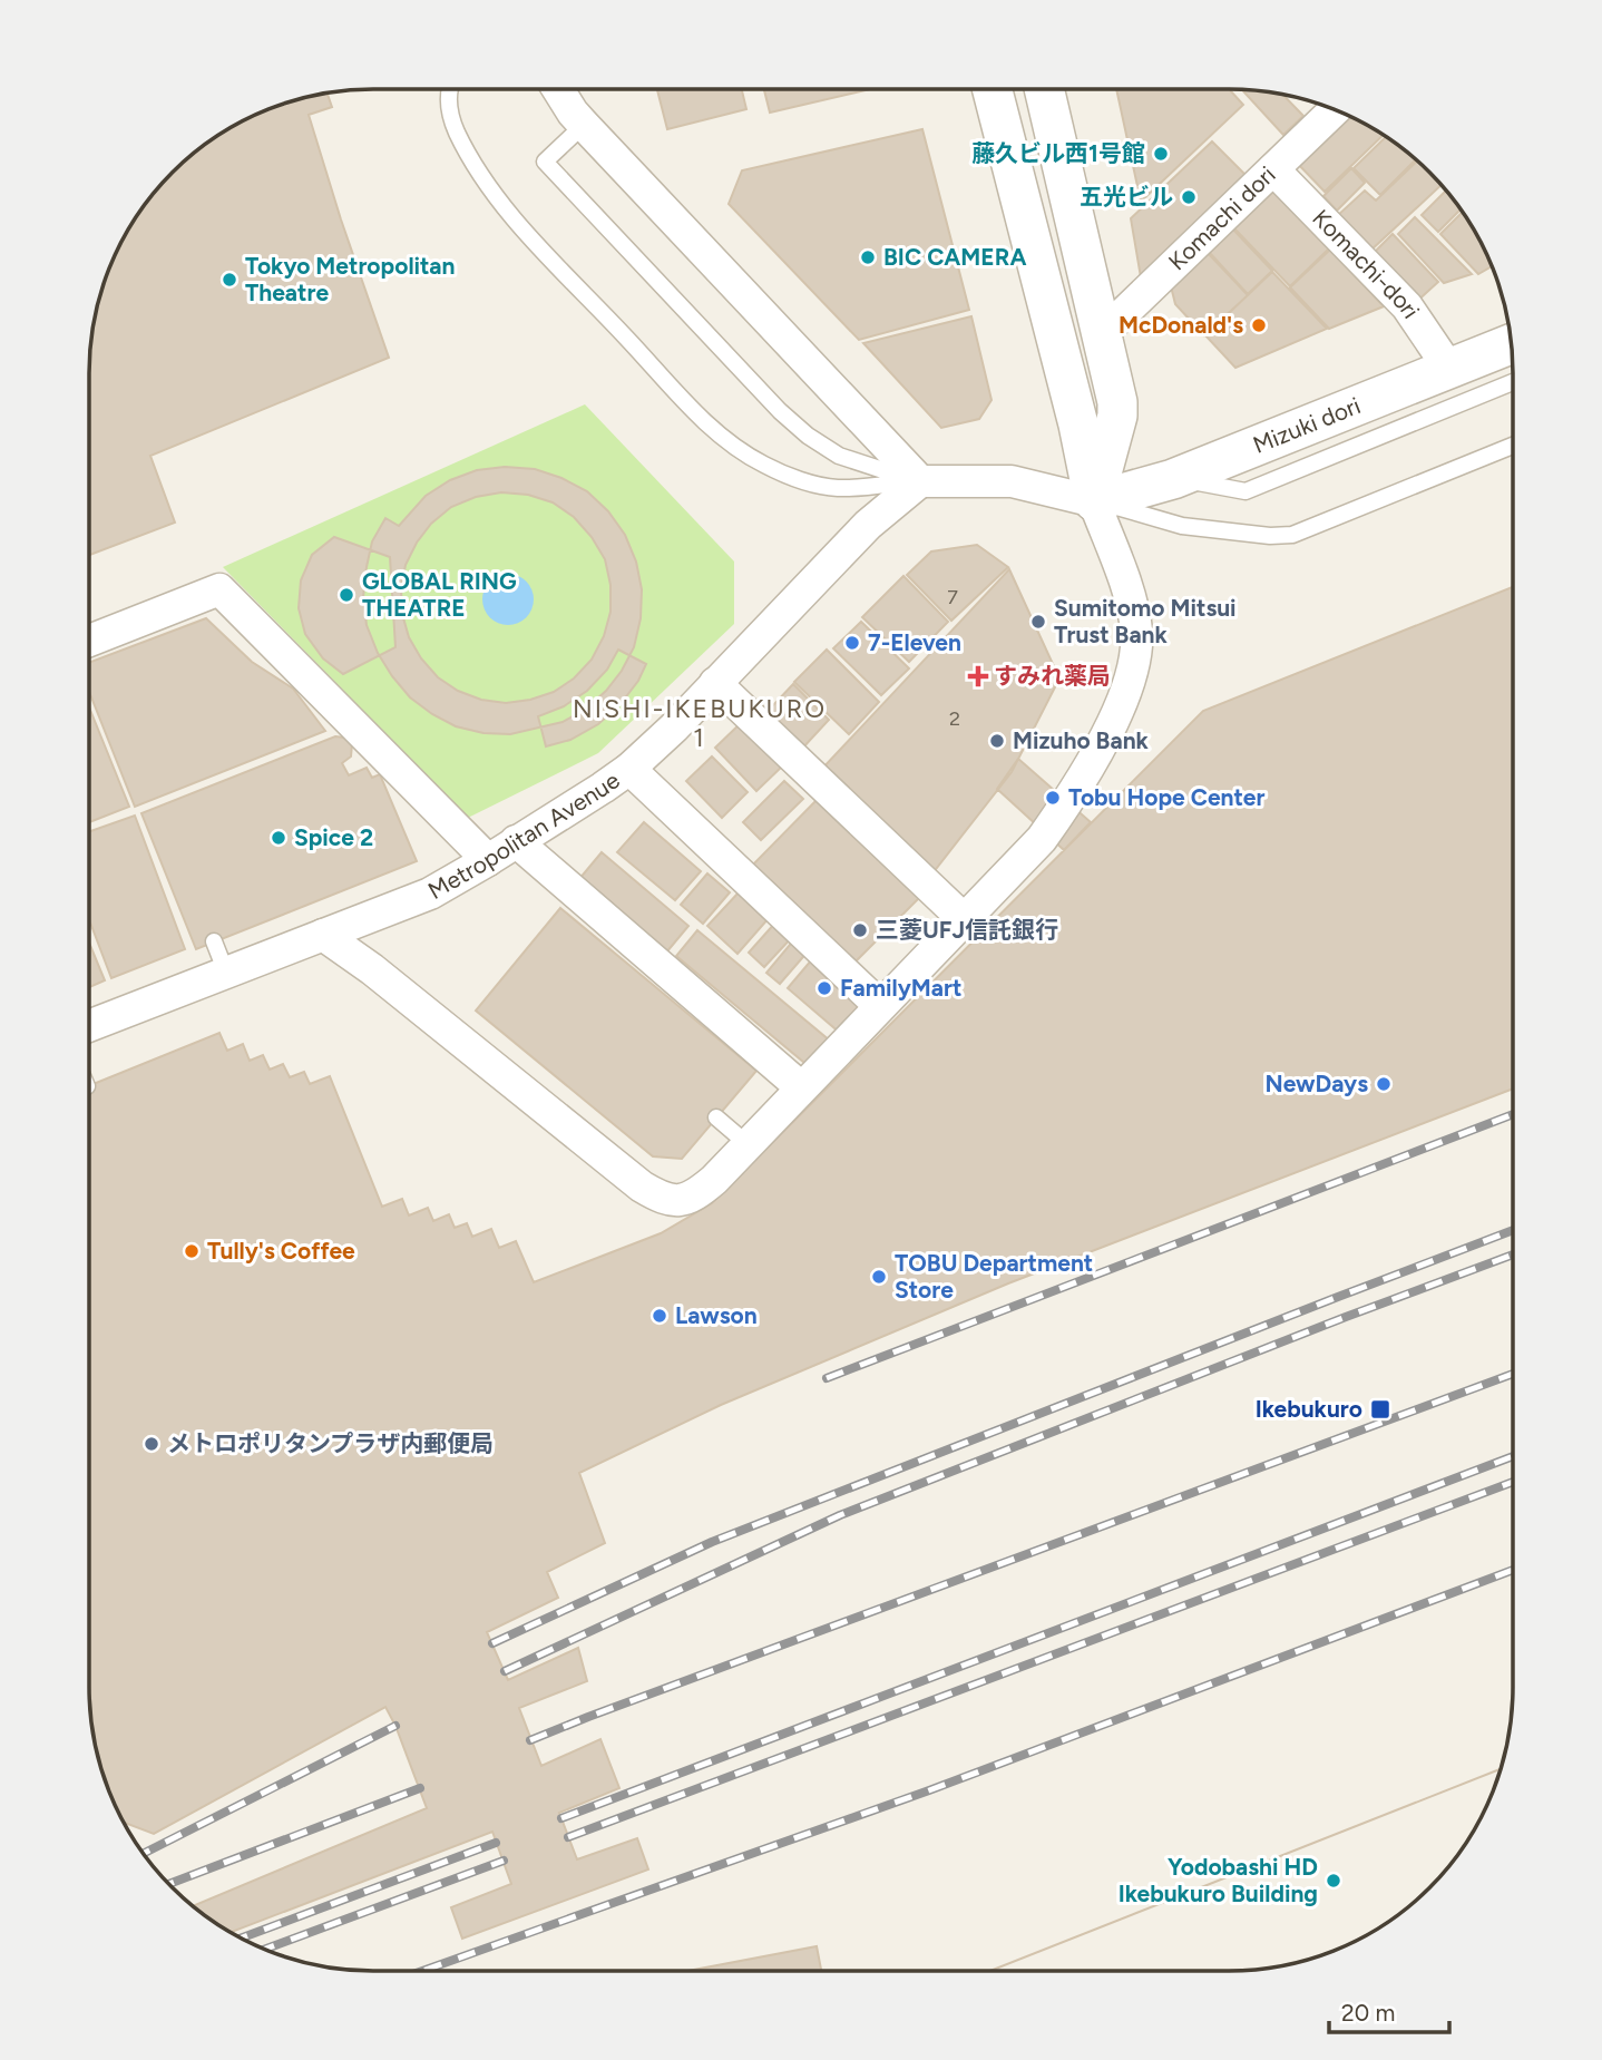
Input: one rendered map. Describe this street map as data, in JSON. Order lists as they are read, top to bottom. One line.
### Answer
{"streets":{"street":["Komachi dori","Komachi-dori","Mizuki dori","Metropolitan Avenue"]},"crossings":[["Komachi dori","Komachi-dori"],["Komachi-dori","Mizuki dori"]],"districts":["NISHI-IKEBUKURO 1"],"places":{"other":["藤久ビル西1号館","五光ビル","BIC CAMERA","Tokyo Metropolitan Theatre","McDonald's","GLOBAL RING THEATRE","Sumitomo Mitsui Trust Bank","7-Eleven","Mizuho Bank","Tobu Hope Center","Spice 2","三菱UFJ信託銀行","FamilyMart","NewDays","Tully's Coffee","TOBU Department Store","Lawson","メトロポリタンプラザ内郵便局","Yodobashi HD Ikebukuro Building"],"health":["すみれ薬局"],"transit":["Ikebukuro"]},"house_numbers":["7","2"],"scale_bar":"20 m"}
